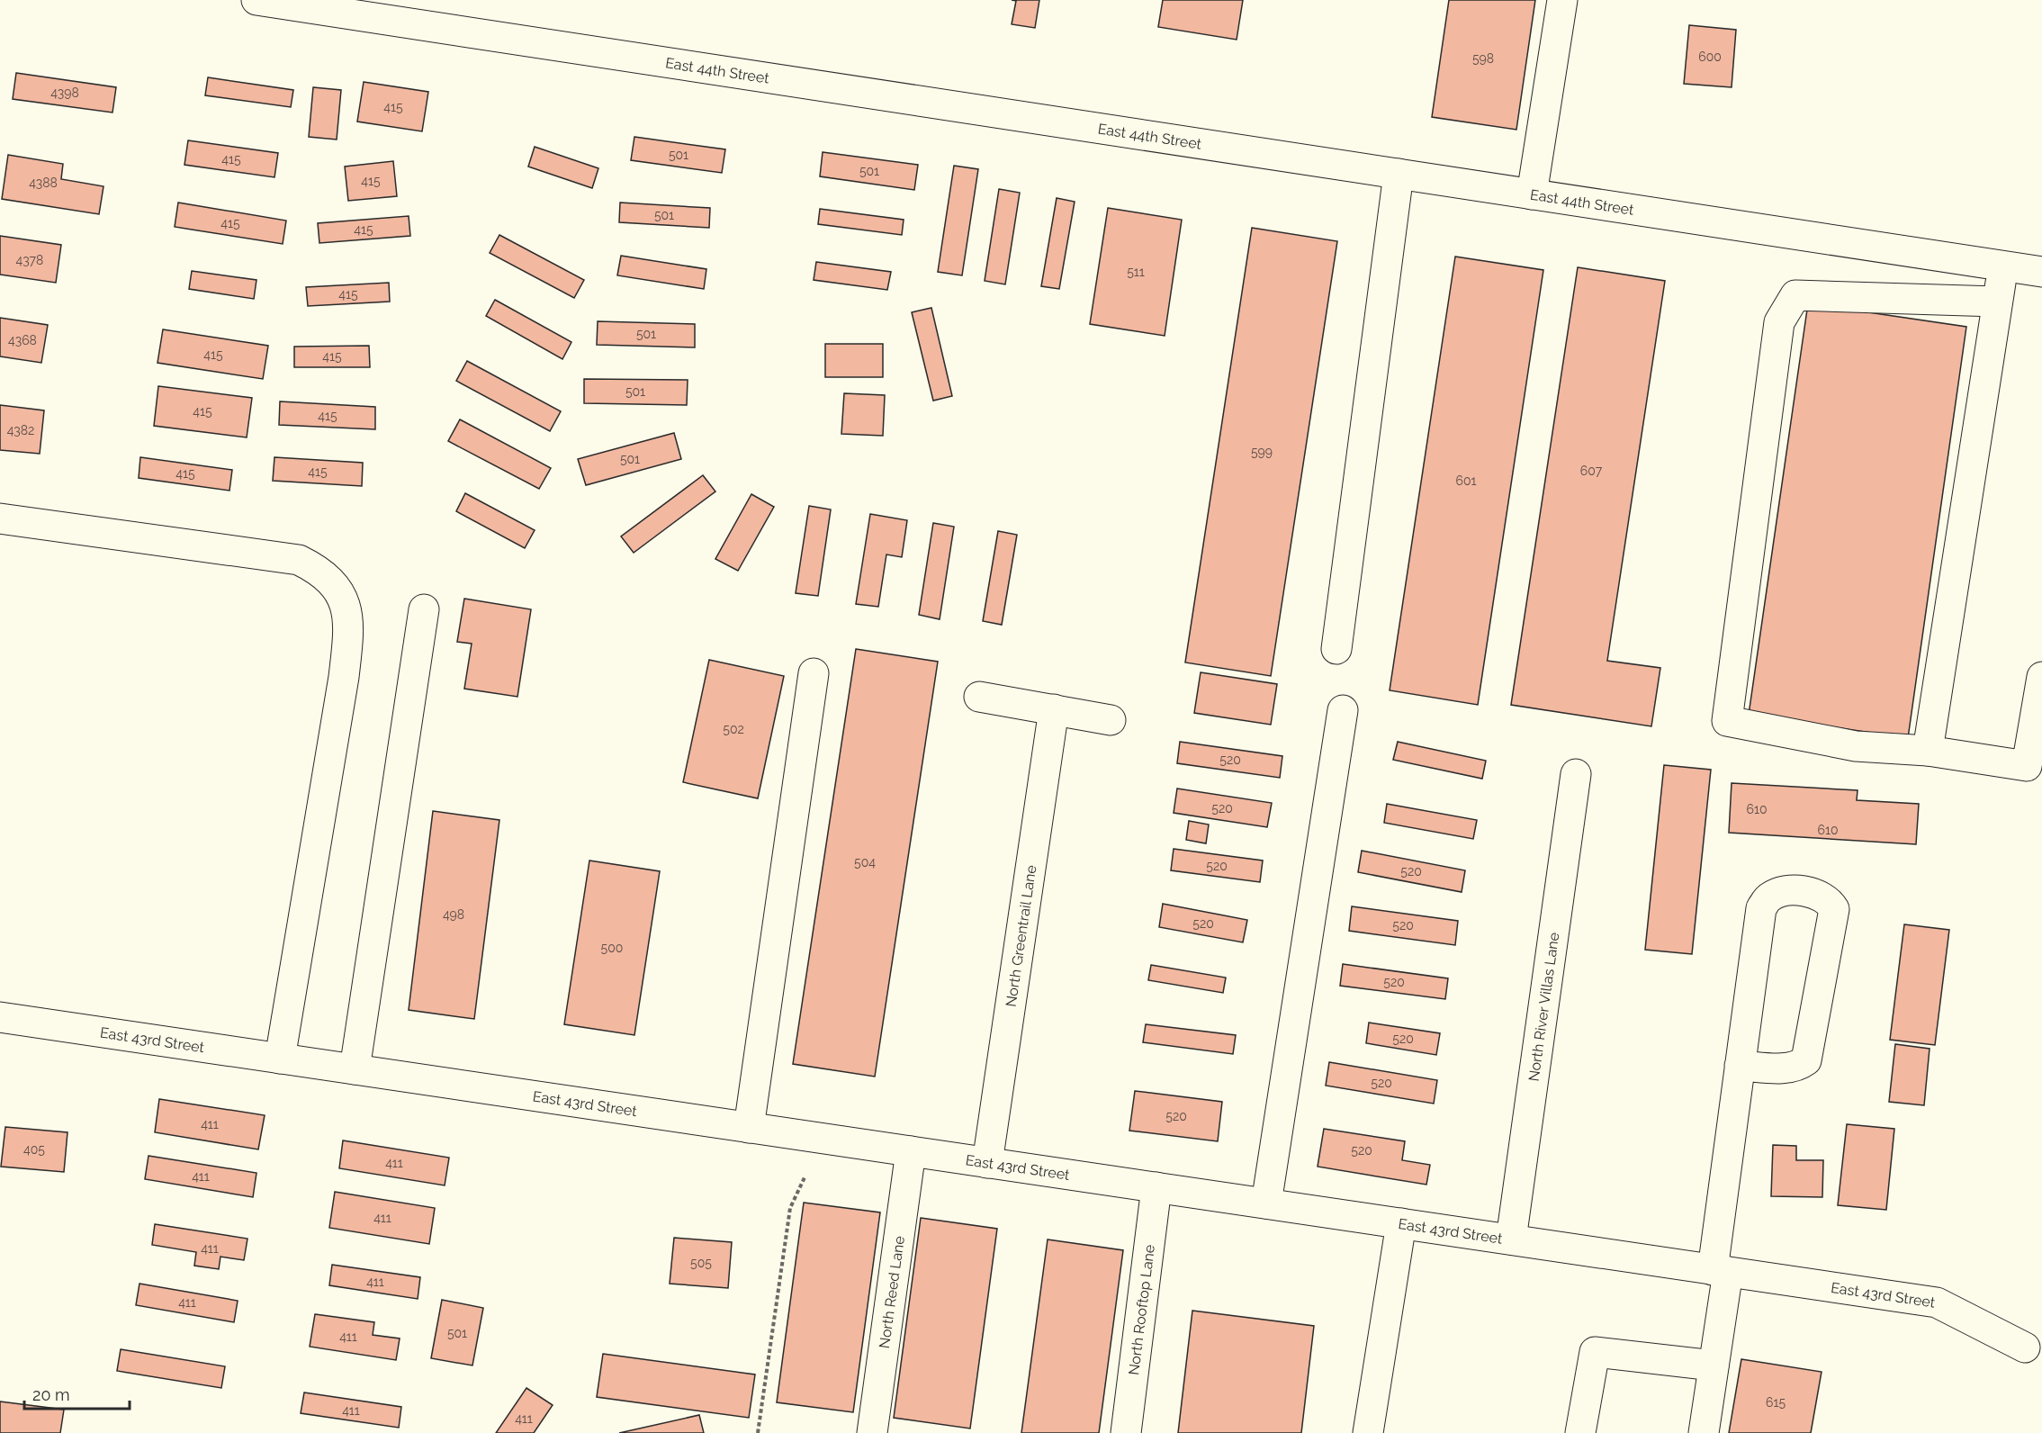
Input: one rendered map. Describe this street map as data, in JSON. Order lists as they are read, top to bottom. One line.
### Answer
{"streets":{"street":["East 44th Street","North Greentrail Lane","North River Villas Lane","East 43rd Street","North Reed Lane","North Rooftop Lane"]},"crossings":[["North Greentrail Lane","East 43rd Street"],["North River Villas Lane","East 43rd Street"],["East 43rd Street","North Reed Lane"],["East 43rd Street","North Rooftop Lane"]],"house_numbers":["600","598","4398","415","501","415","501","415","4388","501","415","415","4378","511","415","501","4368","415","415","501","415","415","4382","599","501","607","415","415","601","502","520","520","610","610","504","520","520","498","520","520","500","520","520","520","520","411","405","520","411","411","411","411","505","411","411","501","411","615","411","411"],"scale_bar":"20 m"}
